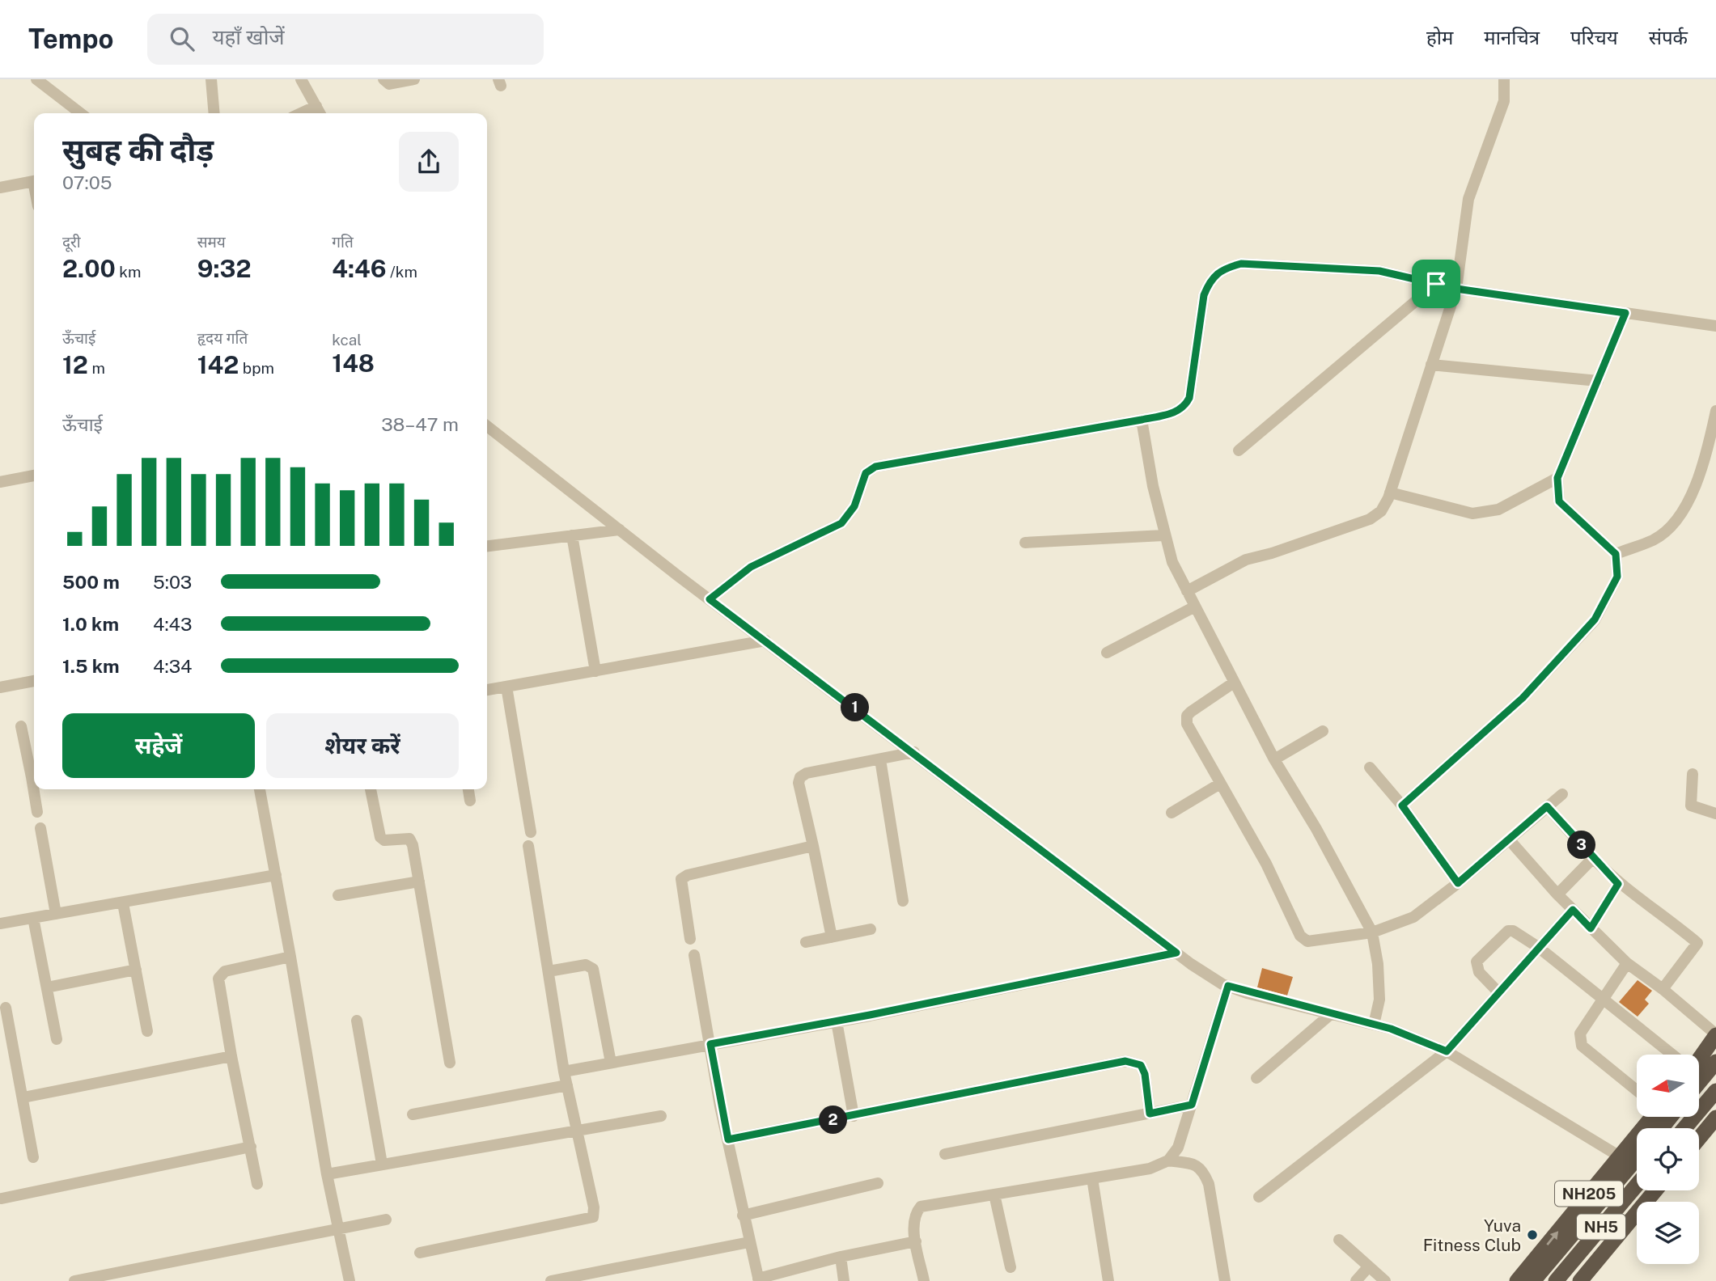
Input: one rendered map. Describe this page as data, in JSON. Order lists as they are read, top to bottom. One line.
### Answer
{"streets":{"highway":["NH205","NH5"]},"places":["Yuva Fitness Club"],"north":"left","page":{"header":"Tempo","search":"यहाँ खोजें","nav":["होम","मानचित्र","परिचय","संपर्क"],"heading":["सुबह की दौड़","07:05"],"stats":[["दूरी","2.00 km"],["समय","9:32"],["गति","4:46 /km"],["ऊँचाई","12 m"],["हृदय गति","142 bpm"],["kcal","148"]],"chart":["ऊँचाई","38–47 m"],"list":[{"name":"500 m","note":"5:03"},{"name":"1.0 km","note":"4:43"},{"name":"1.5 km","note":"4:34"}],"pins":["1","3","2"],"buttons":["सहेजें","शेयर करें"]}}
